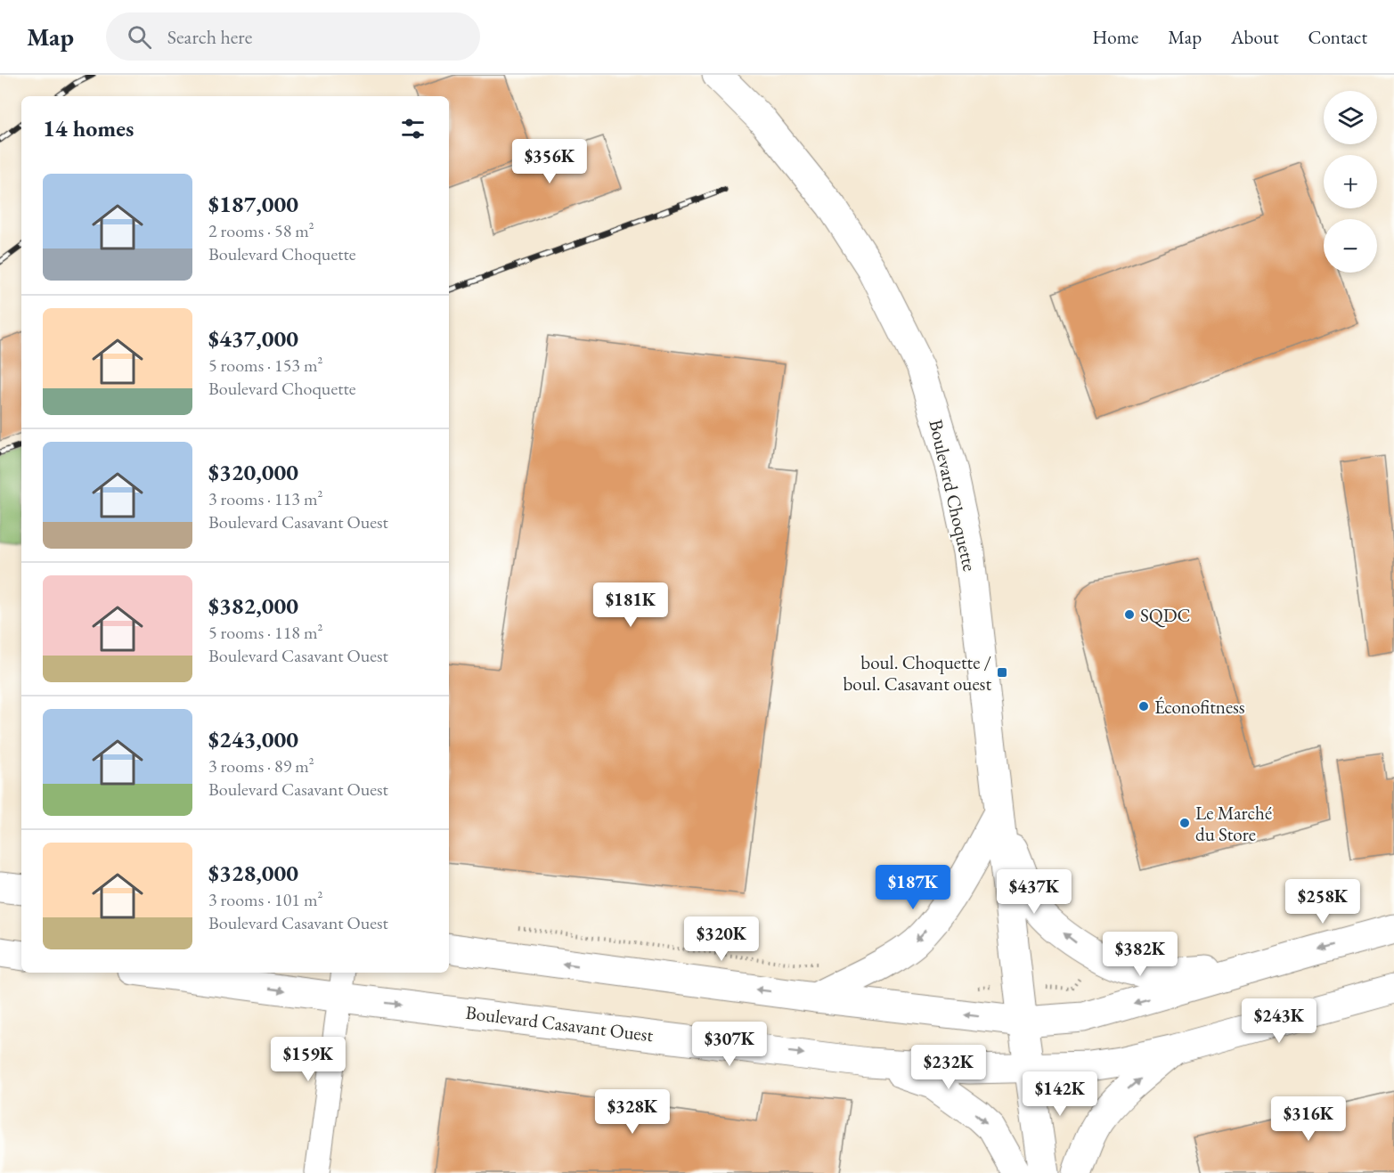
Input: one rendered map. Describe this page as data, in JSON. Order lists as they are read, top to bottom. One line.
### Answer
{"streets":{"main road":["Boulevard Choquette","Boulevard Casavant Ouest"]},"crossings":[["Boulevard Choquette","Boulevard Casavant Ouest"]],"places":{"other":["SQDC","Éconofitness","Le Marché du Store"],"transit":["boul. Choquette / boul. Casavant ouest"]},"page":{"header":"Map","search":"Search here","nav":["Home","Map","About","Contact"],"map_buttons":["+","−"],"heading":"14 homes","price":["$356K","$181K","$187K","$437K","$258K","$320K","$382K","$243K","$307K","$159K","$232K","$142K","$328K","$316K"],"list":[{"name":"$187,000","note":"2 rooms · 58 m² · Boulevard Choquette"},{"name":"$437,000","note":"5 rooms · 153 m² · Boulevard Choquette"},{"name":"$320,000","note":"3 rooms · 113 m² · Boulevard Casavant Ouest"},{"name":"$382,000","note":"5 rooms · 118 m² · Boulevard Casavant Ouest"},{"name":"$243,000","note":"3 rooms · 89 m² · Boulevard Casavant Ouest"},{"name":"$328,000","note":"3 rooms · 101 m² · Boulevard Casavant Ouest"}]}}
